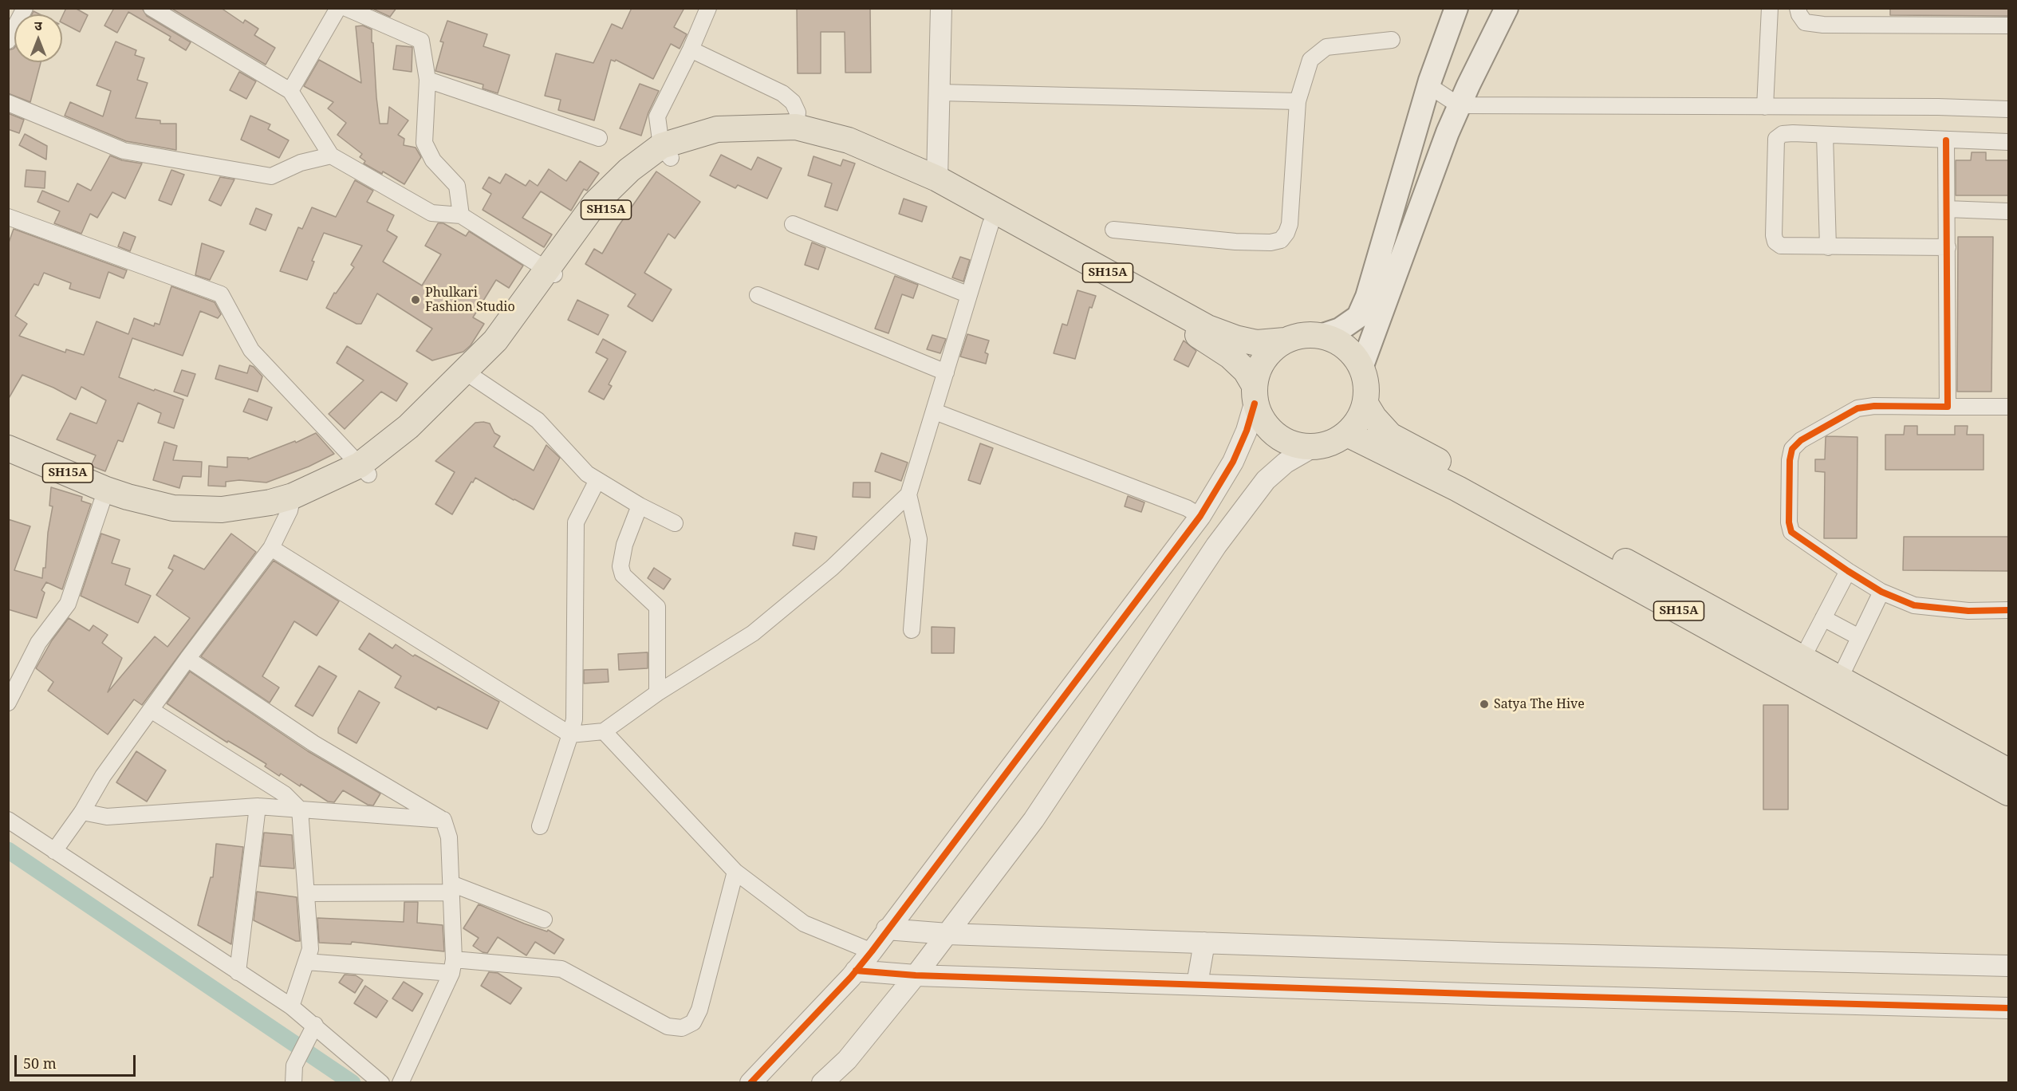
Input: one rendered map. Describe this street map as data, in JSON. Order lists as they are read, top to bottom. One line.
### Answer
{"streets":{"main road":["SH15A"]},"places":["Phulkari Fashion Studio","Satya The Hive"],"scale_bar":"50 m","north":"top"}
